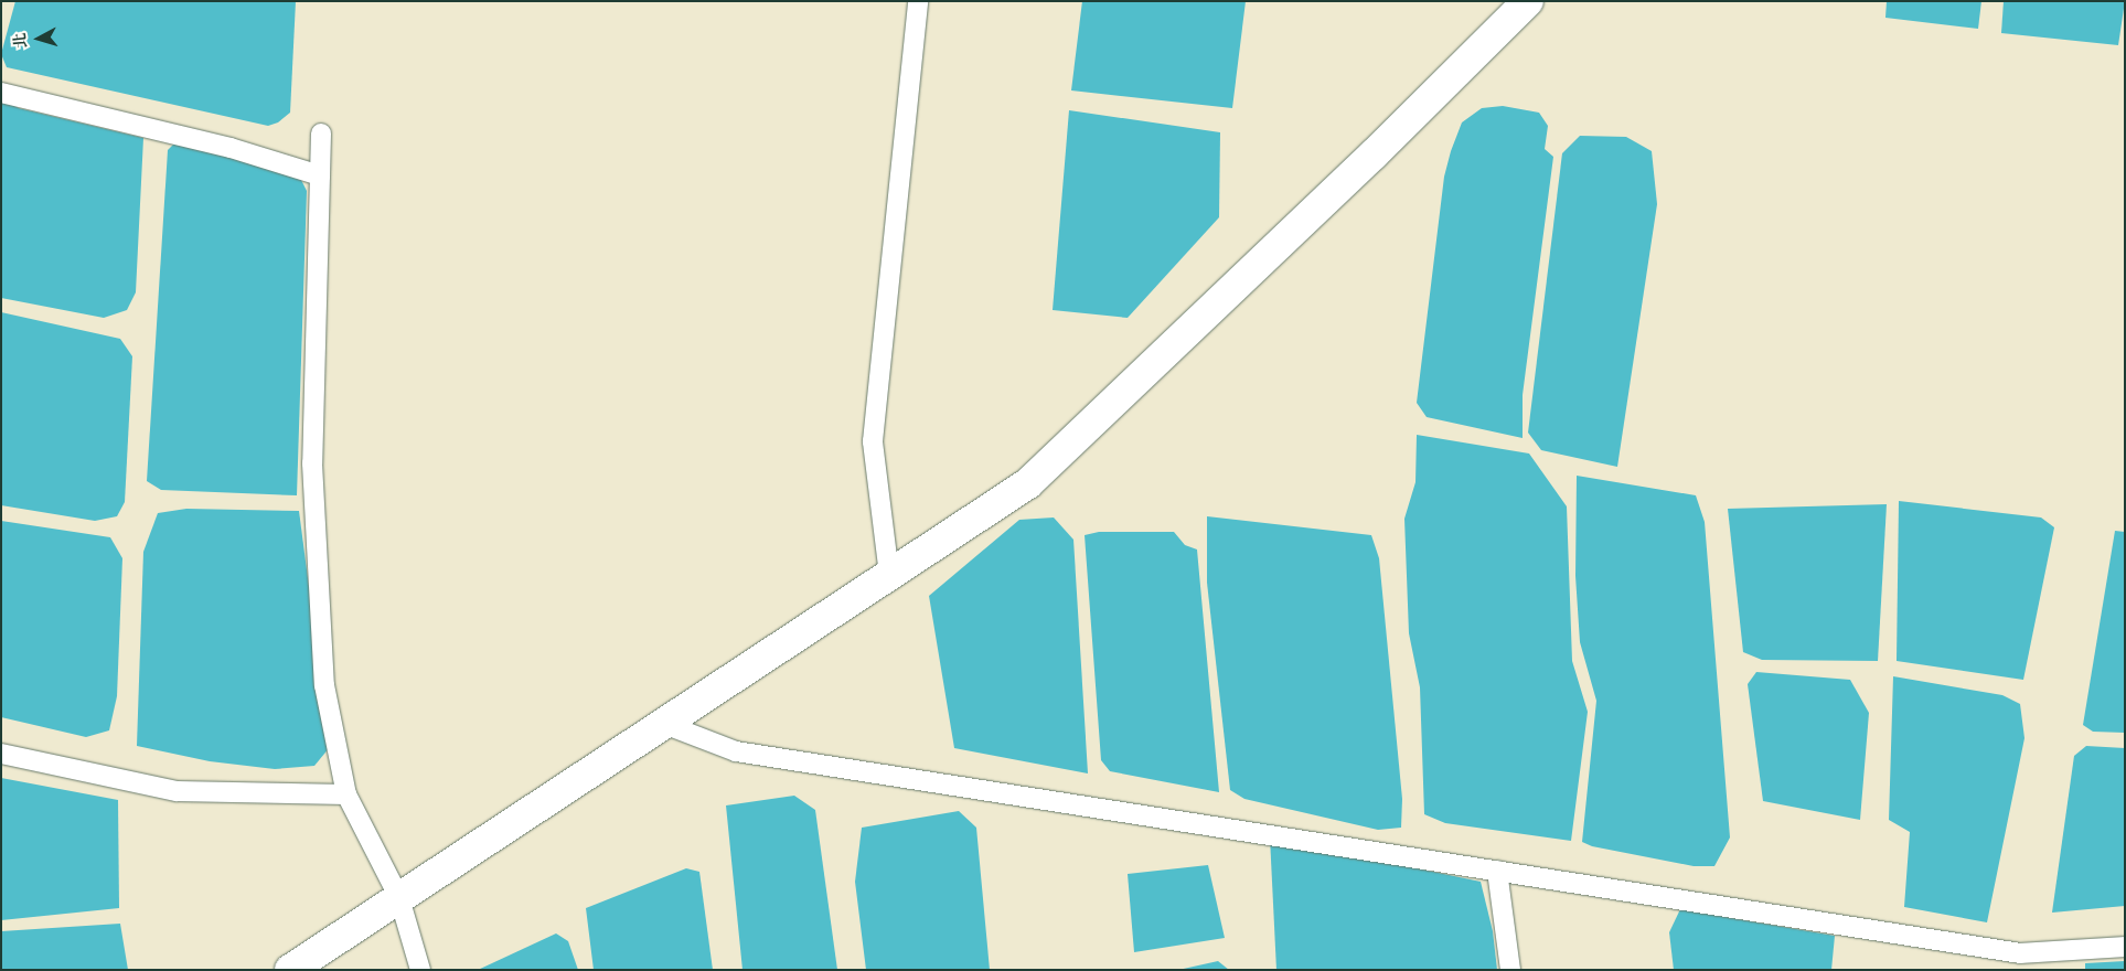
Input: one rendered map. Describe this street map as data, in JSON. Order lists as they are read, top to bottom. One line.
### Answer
{"north":"left"}
